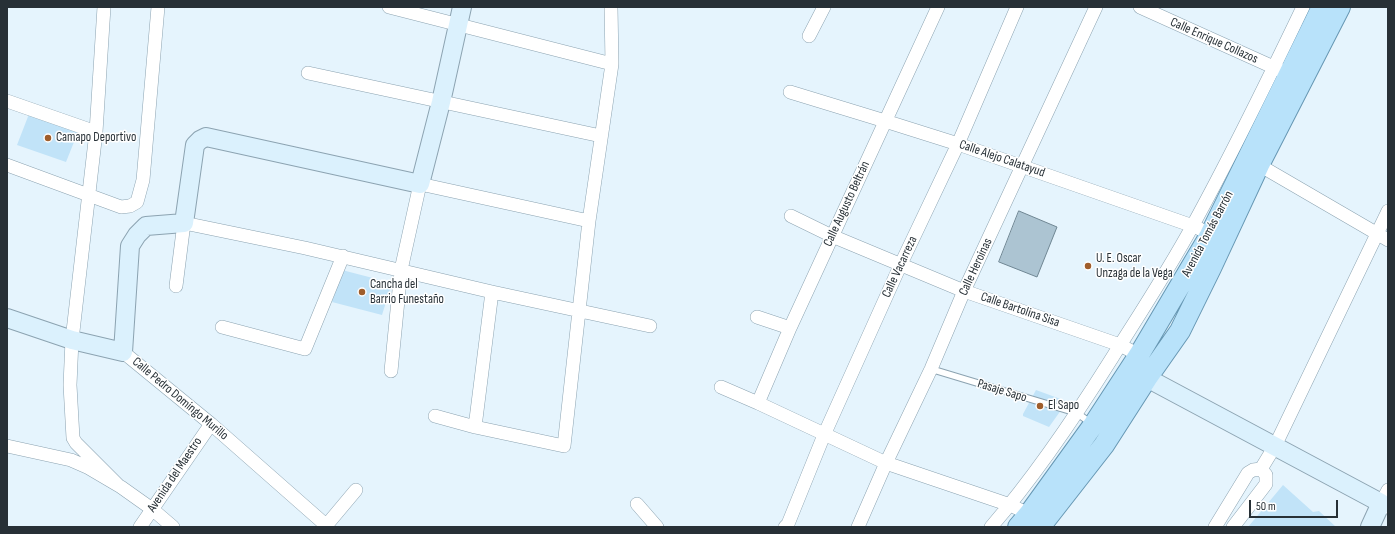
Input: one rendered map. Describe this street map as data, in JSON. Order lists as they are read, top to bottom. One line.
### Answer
{"streets":{"main road":["Avenida Tomás Barrón"],"street":["Calle Enrique Collazos","Calle Alejo Calatayud","Calle Augusto Beltrán","Calle Vacarreza","Calle Heroinas","Calle Bartolina Sisa","Calle Pedro Domingo Murillo","Avenida del Maestro"],"lane":["Pasaje Sapo"]},"crossings":[["Calle Enrique Collazos","Avenida Tomás Barrón"],["Calle Alejo Calatayud","Calle Augusto Beltrán"],["Calle Alejo Calatayud","Avenida Tomás Barrón"],["Calle Alejo Calatayud","Calle Vacarreza"],["Calle Alejo Calatayud","Calle Heroinas"],["Calle Augusto Beltrán","Calle Bartolina Sisa"],["Avenida Tomás Barrón","Calle Bartolina Sisa"],["Avenida Tomás Barrón","Pasaje Sapo"],["Calle Vacarreza","Calle Bartolina Sisa"],["Calle Heroinas","Calle Bartolina Sisa"],["Calle Heroinas","Pasaje Sapo"],["Calle Pedro Domingo Murillo","Avenida del Maestro"]],"places":["Camapo Deportivo","U. E. Oscar Unzaga de la Vega","Cancha del Barrio Funestaño","El Sapo"],"scale_bar":"50 m"}
